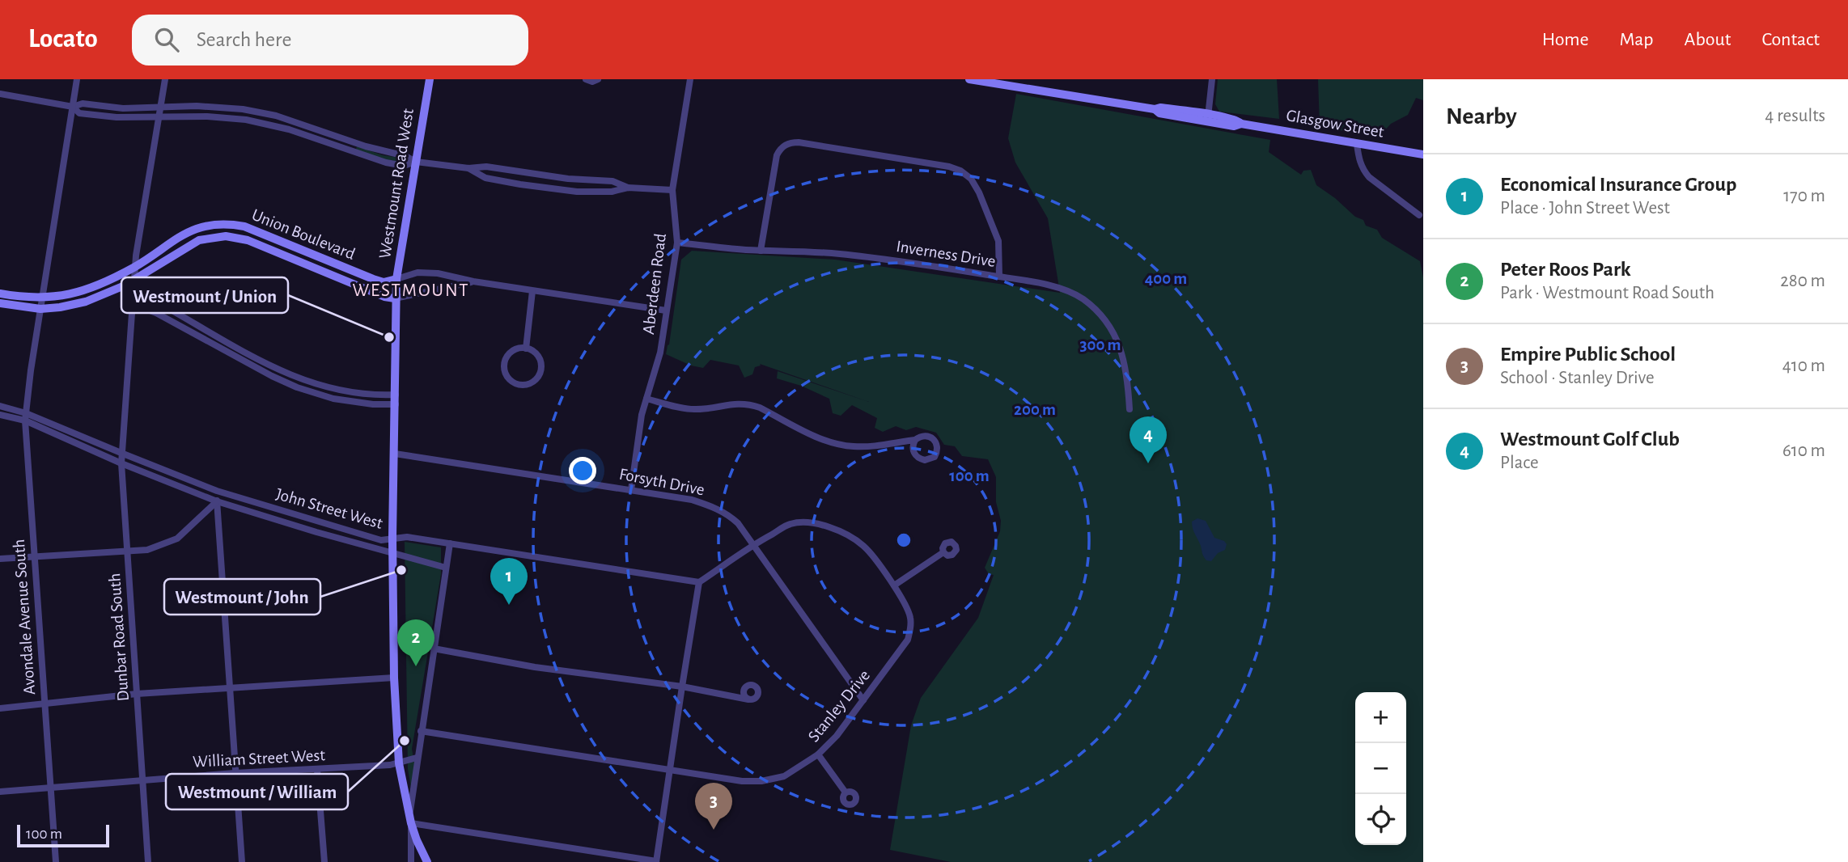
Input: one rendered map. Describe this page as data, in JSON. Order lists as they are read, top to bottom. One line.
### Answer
{"streets":{"street":["Glasgow Street","Westmount Road West","Union Boulevard","Inverness Drive","Aberdeen Road","Forsyth Drive","John Street West","Avondale Avenue South","Dunbar Road South","Stanley Drive","William Street West"]},"crossings":[["Westmount Road West","Union Boulevard"],["Westmount Road West","Forsyth Drive"],["Westmount Road West","John Street West"],["Westmount Road West","William Street West"],["Union Boulevard","Aberdeen Road"],["Union Boulevard","Avondale Avenue South"],["Union Boulevard","Dunbar Road South"],["Inverness Drive","Aberdeen Road"],["Aberdeen Road","Forsyth Drive"],["Forsyth Drive","Stanley Drive"],["John Street West","Avondale Avenue South"],["John Street West","Dunbar Road South"],["John Street West","Stanley Drive"],["Avondale Avenue South","William Street West"],["Dunbar Road South","William Street West"]],"districts":["WESTMOUNT"],"places":["Westmount / Union","Westmount / John","Westmount / William"],"scale_bar":"100 m","page":{"header":"Locato","search":"Search here","nav":["Home","Map","About","Contact"],"heading":["Nearby","4 results"],"list":[{"mark":"1","name":"Economical Insurance Group","note":"Place · John Street West","value":"170 m"},{"mark":"2","name":"Peter Roos Park","note":"Park · Westmount Road South","value":"280 m"},{"mark":"3","name":"Empire Public School","note":"School · Stanley Drive","value":"410 m"},{"mark":"4","name":"Westmount Golf Club","note":"Place","value":"610 m"}],"pins":["4","1","2","3"],"map_buttons":["+","−"],"scale":"100 m"},"rings":["400 m","300 m","200 m","100 m"]}
